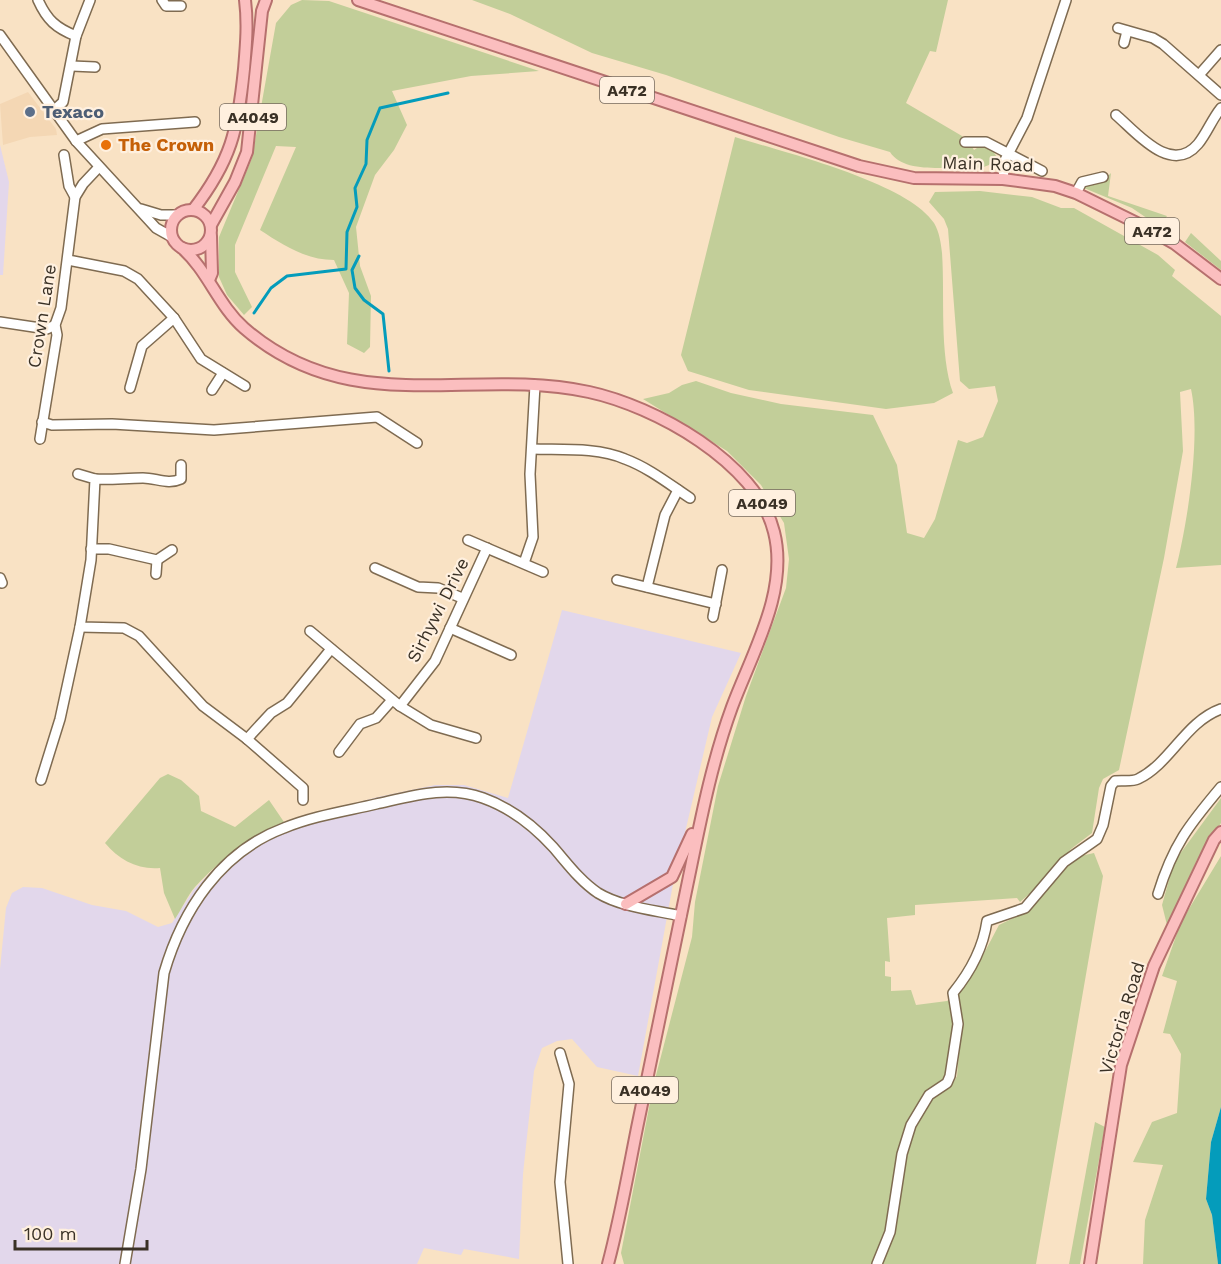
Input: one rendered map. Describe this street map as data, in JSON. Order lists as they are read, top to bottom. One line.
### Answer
{"streets":{"main road":["A472","A4049","Main Road","Victoria Road"],"street":["Crown Lane","Sirhywi Drive"]},"places":["Texaco","The Crown"],"scale_bar":"100 m"}
